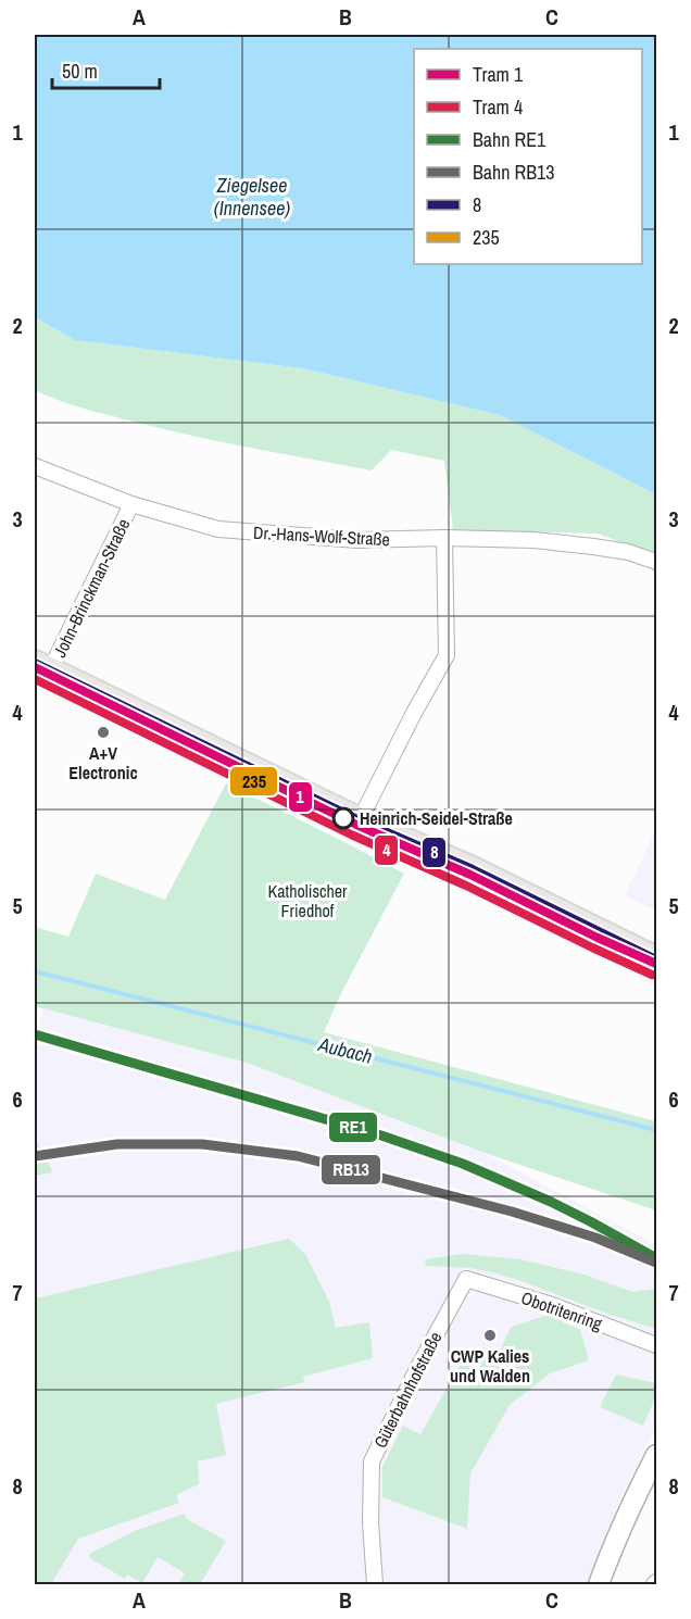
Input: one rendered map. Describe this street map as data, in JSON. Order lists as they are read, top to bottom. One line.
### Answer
{"streets":{"street":["Dr.-Hans-Wolf-Straße","John-Brinckman-Straße","Obotritenring","Güterbahnhofstraße"]},"crossings":[["Dr.-Hans-Wolf-Straße","John-Brinckman-Straße"],["Obotritenring","Güterbahnhofstraße"]],"water":["Ziegelsee (Innensee)","Aubach"],"parks":["Katholischer Friedhof"],"places":["A+V Electronic","Heinrich-Seidel-Straße","CWP Kalies und Walden"],"lines":["transit line 8","tram line 1","transit line 235","tram line 4","rail line RE1","rail line RB13"],"legend":["Tram 1","Tram 4","Bahn RE1","Bahn RB13","8","235"],"scale_bar":"50 m","grid":{"columns":["A","B","C"],"rows":["1","2","3","4","5","6","7","8"]}}
